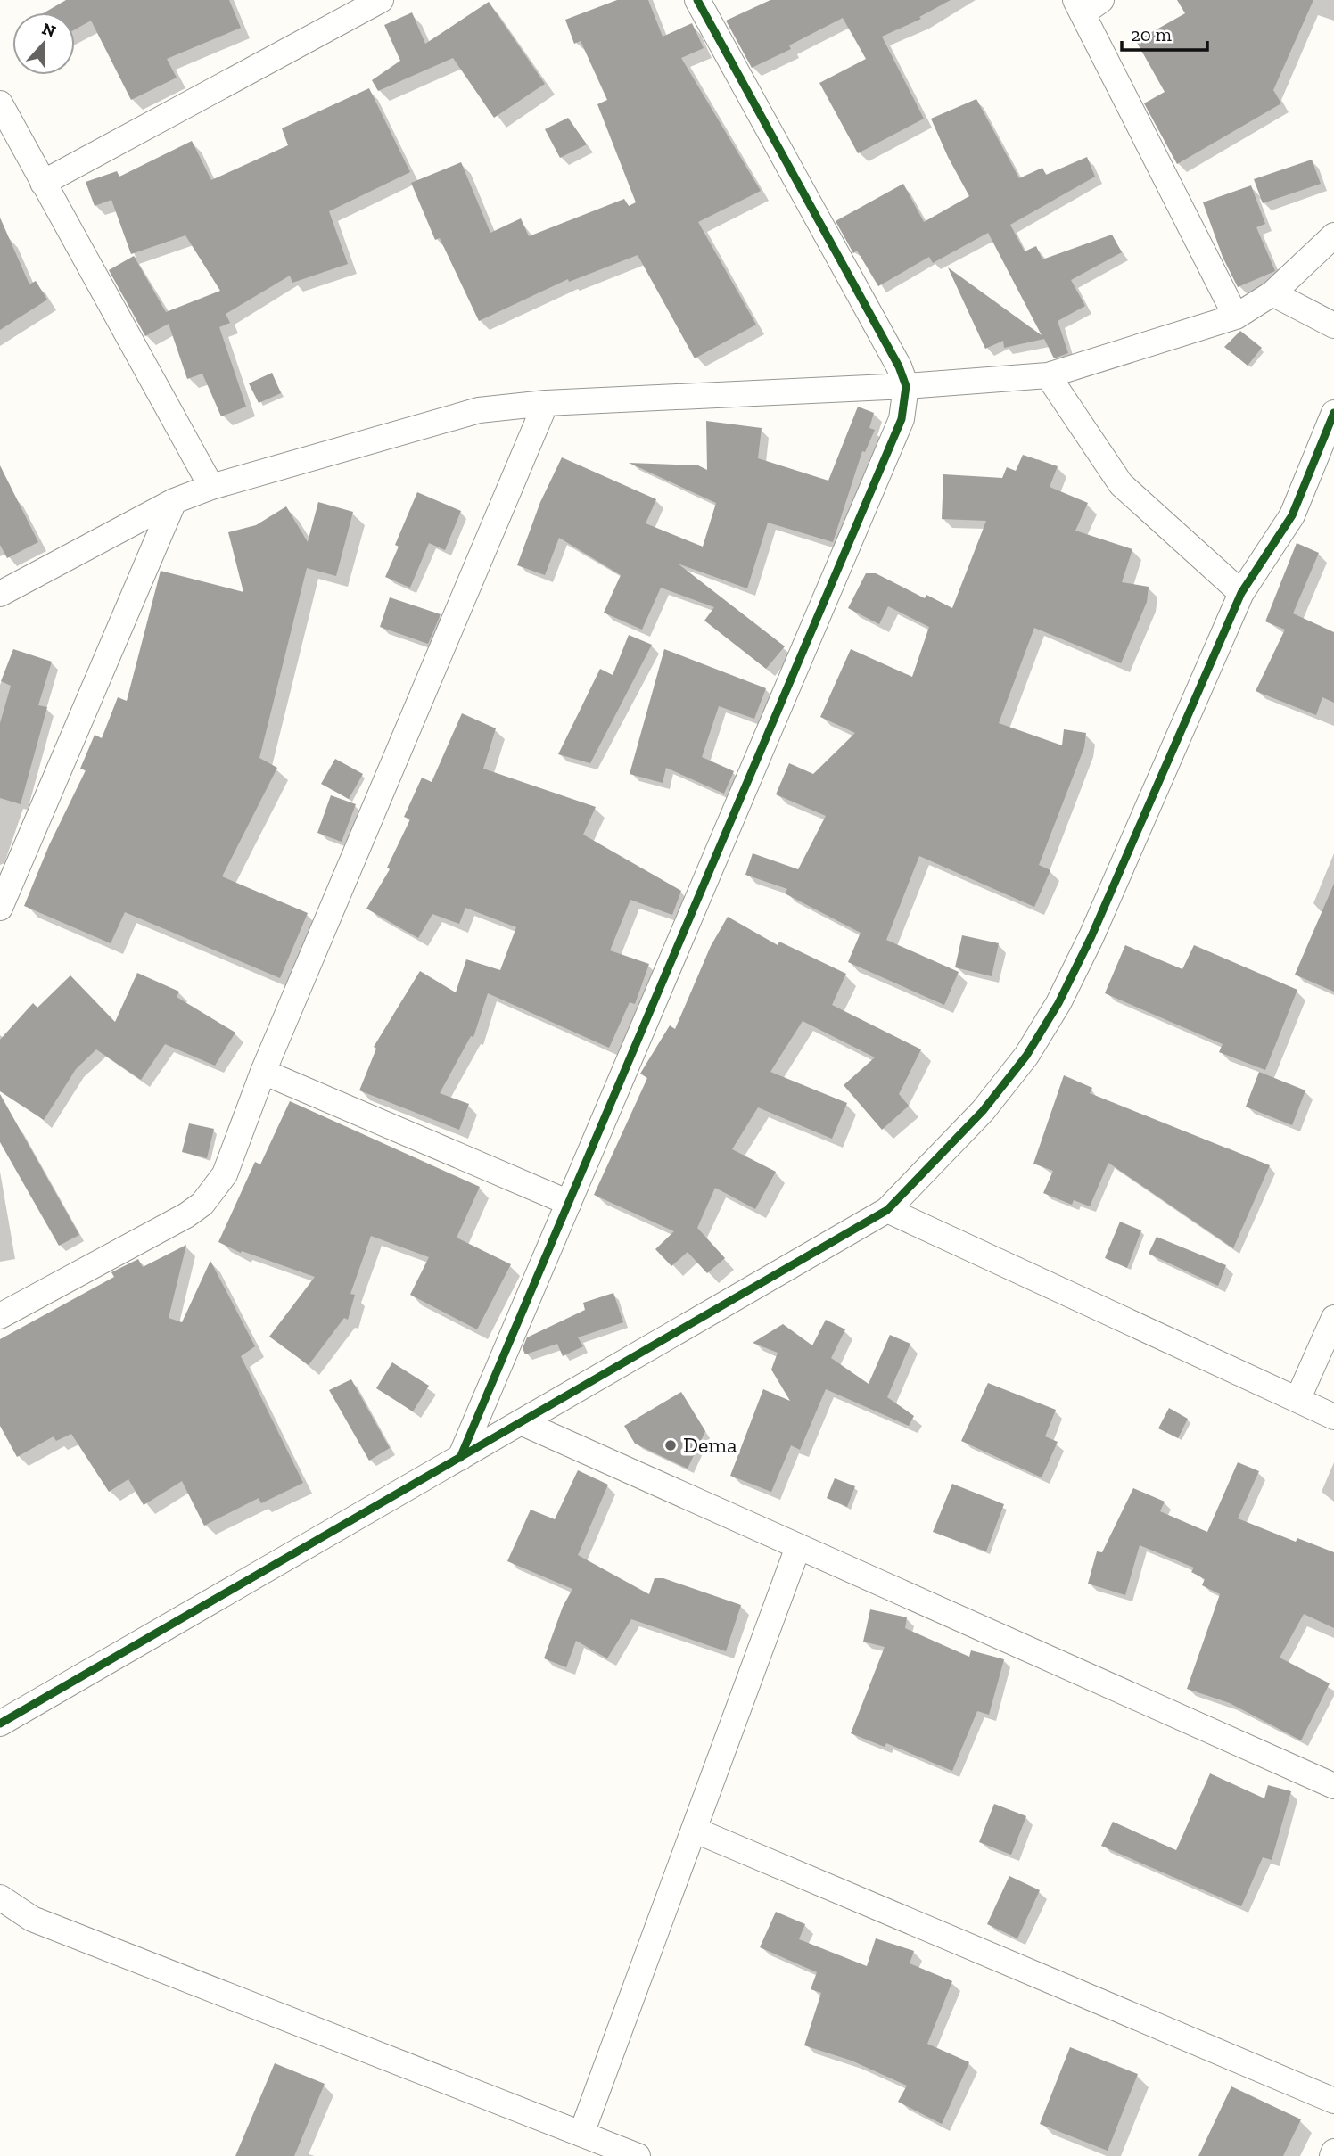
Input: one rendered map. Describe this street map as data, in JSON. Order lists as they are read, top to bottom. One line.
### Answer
{"places":["Dema"],"scale_bar":"20 m","north":"top"}
